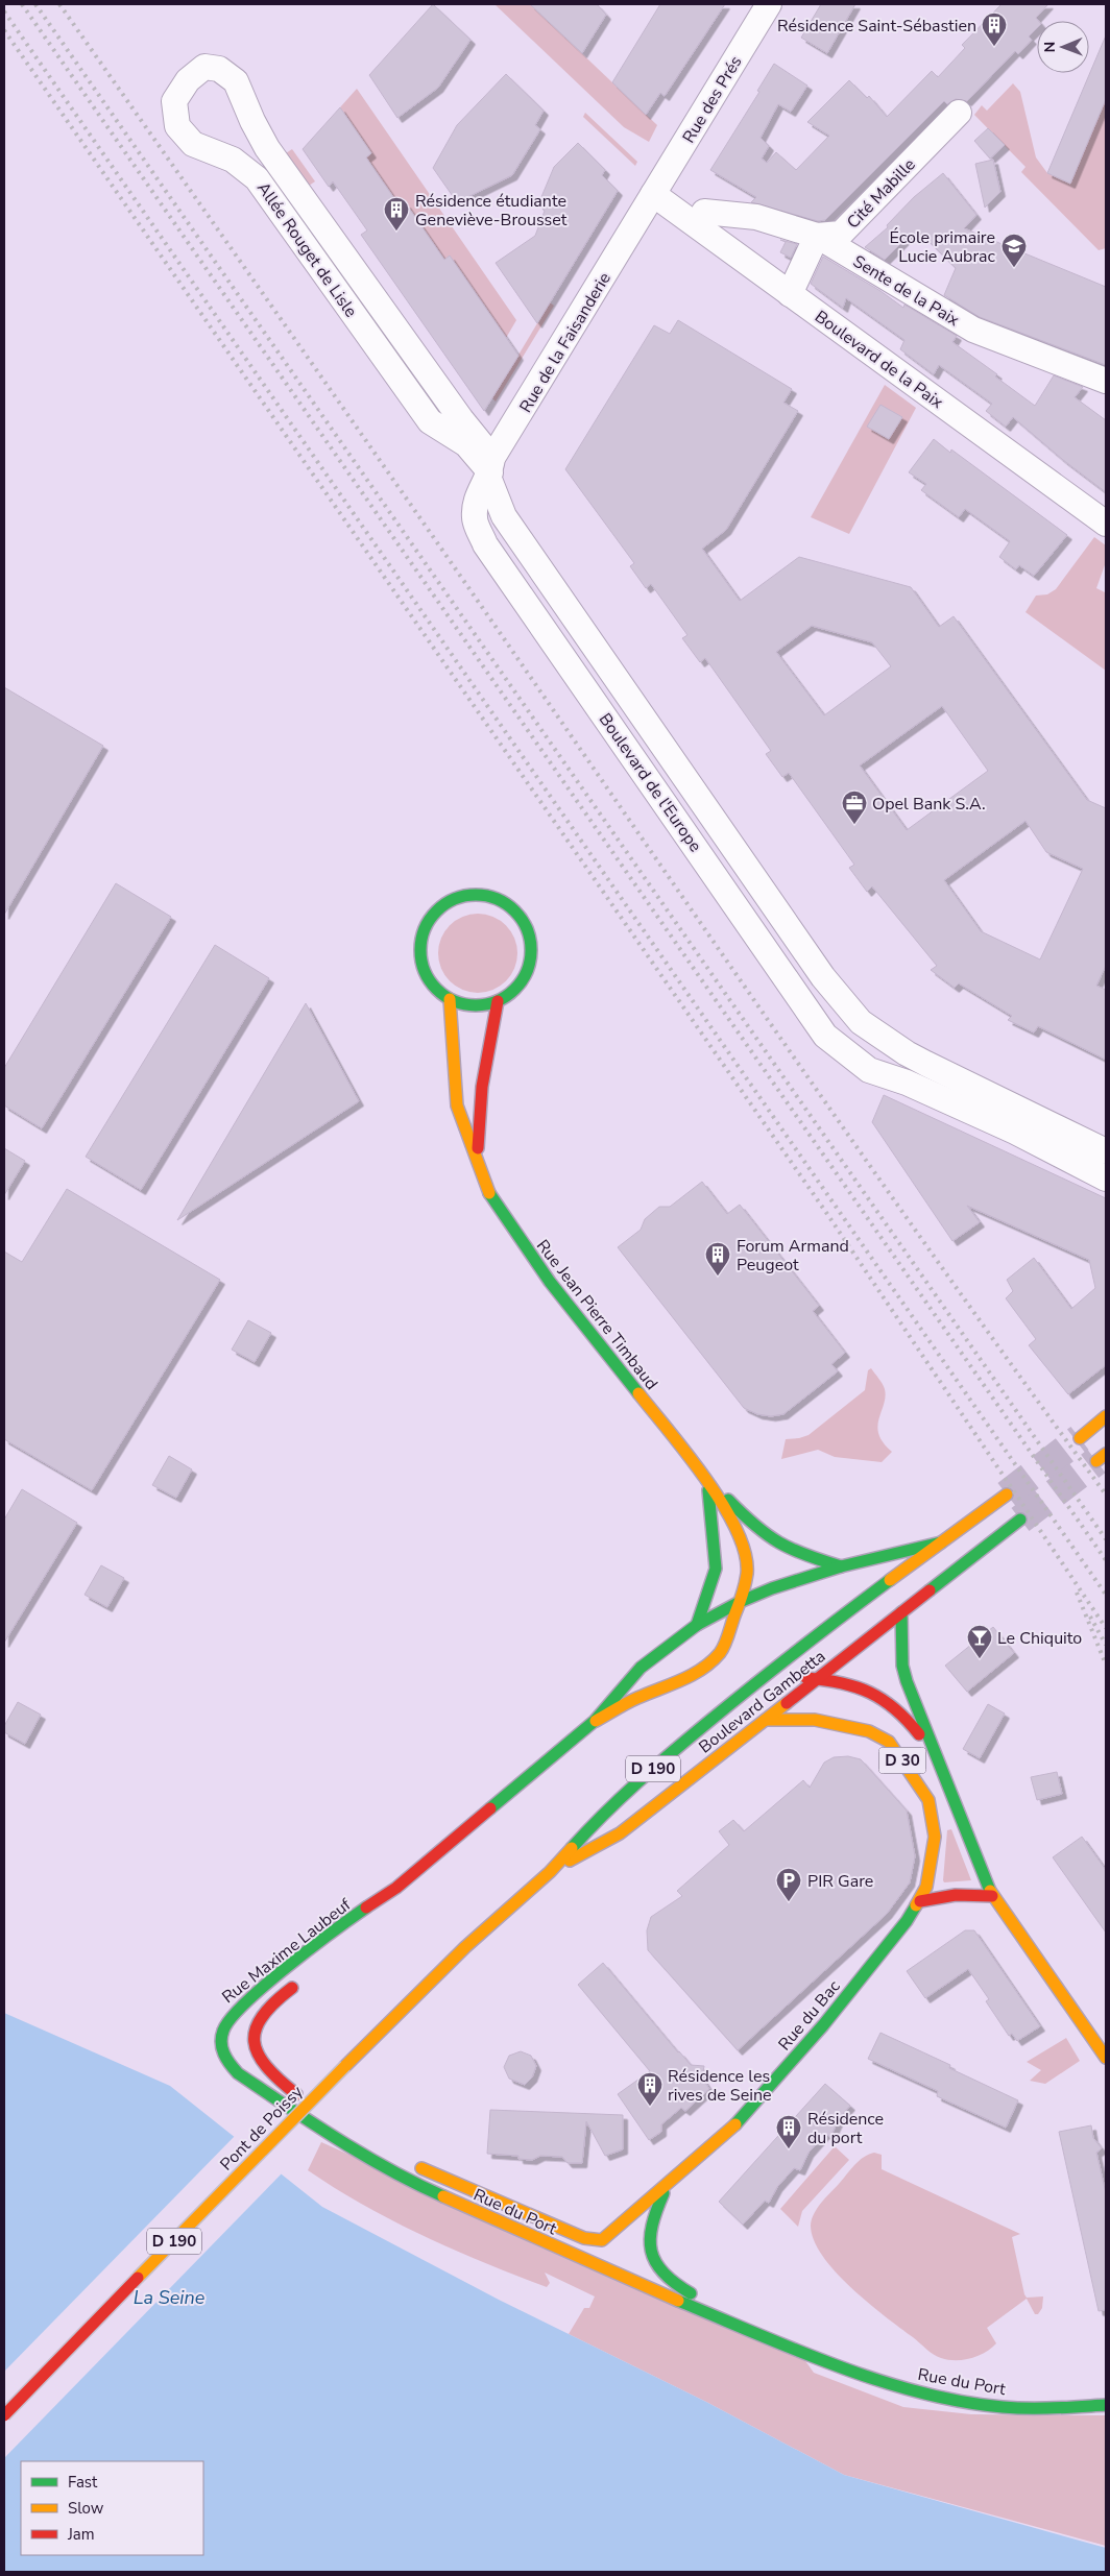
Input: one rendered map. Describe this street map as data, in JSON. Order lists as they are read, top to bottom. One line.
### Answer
{"streets":{"main road":["Rue Jean Pierre Timbaud","Boulevard Gambetta","D 30","D 190","Rue Maxime Laubeuf","Rue du Bac","Pont de Poissy","Rue du Port"],"street":["Rue des Prés","Cité Mabille","Allée Rouget de Lisle","Sente de la Paix","Rue de la Faisanderie","Boulevard de la Paix","Boulevard de l'Europe"]},"crossings":[["Rue des Prés","Rue de la Faisanderie"],["Rue des Prés","Boulevard de la Paix"],["Cité Mabille","Sente de la Paix"],["Allée Rouget de Lisle","Rue de la Faisanderie"],["Allée Rouget de Lisle","Boulevard de l'Europe"],["Rue de la Faisanderie","Boulevard de la Paix"],["Rue de la Faisanderie","Boulevard de l'Europe"],["Boulevard Gambetta","D 30"],["Boulevard Gambetta","D 190"],["Boulevard Gambetta","Pont de Poissy"],["D 30","Rue du Bac"],["Rue Maxime Laubeuf","Rue du Port"],["Rue du Bac","Rue du Port"]],"water":["La Seine"],"places":{"building":["Résidence Saint-Sébastien","Résidence étudiante Geneviève-Brousset","Forum Armand Peugeot","Résidence les rives de Seine","Résidence du port"],"school or university":["École primaire Lucie Aubrac"],"office":["Opel Bank S.A."],"bar":["Le Chiquito"],"parking":["PIR Gare"]},"legend":["Fast","Slow","Jam"],"north":"left"}
